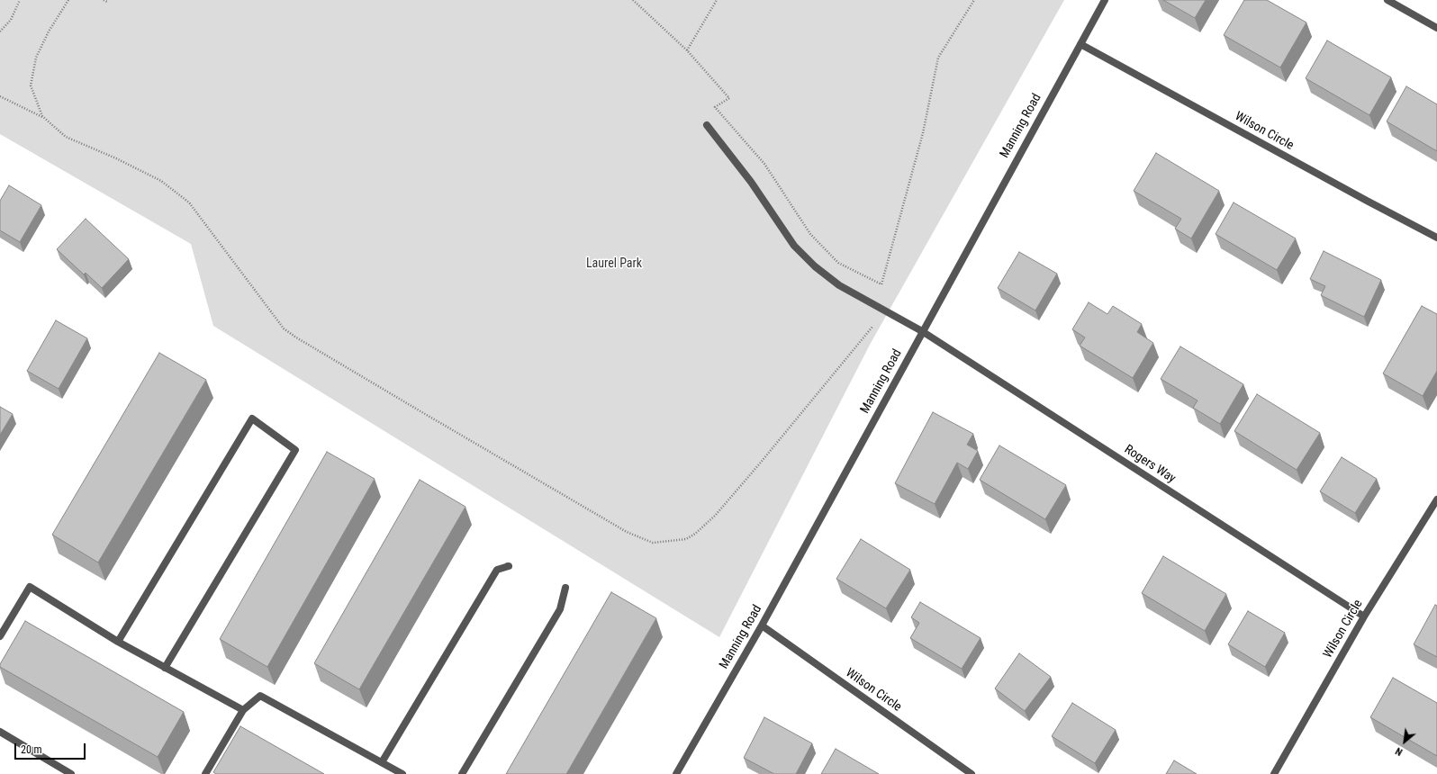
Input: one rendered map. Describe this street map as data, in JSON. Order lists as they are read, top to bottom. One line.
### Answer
{"streets":{"street":["Manning Road","Wilson Circle","Rogers Way"]},"crossings":[["Manning Road","Wilson Circle"],["Manning Road","Rogers Way"],["Wilson Circle","Rogers Way"]],"parks":["Laurel Park"],"scale_bar":"20 m","north":"bottom left"}
